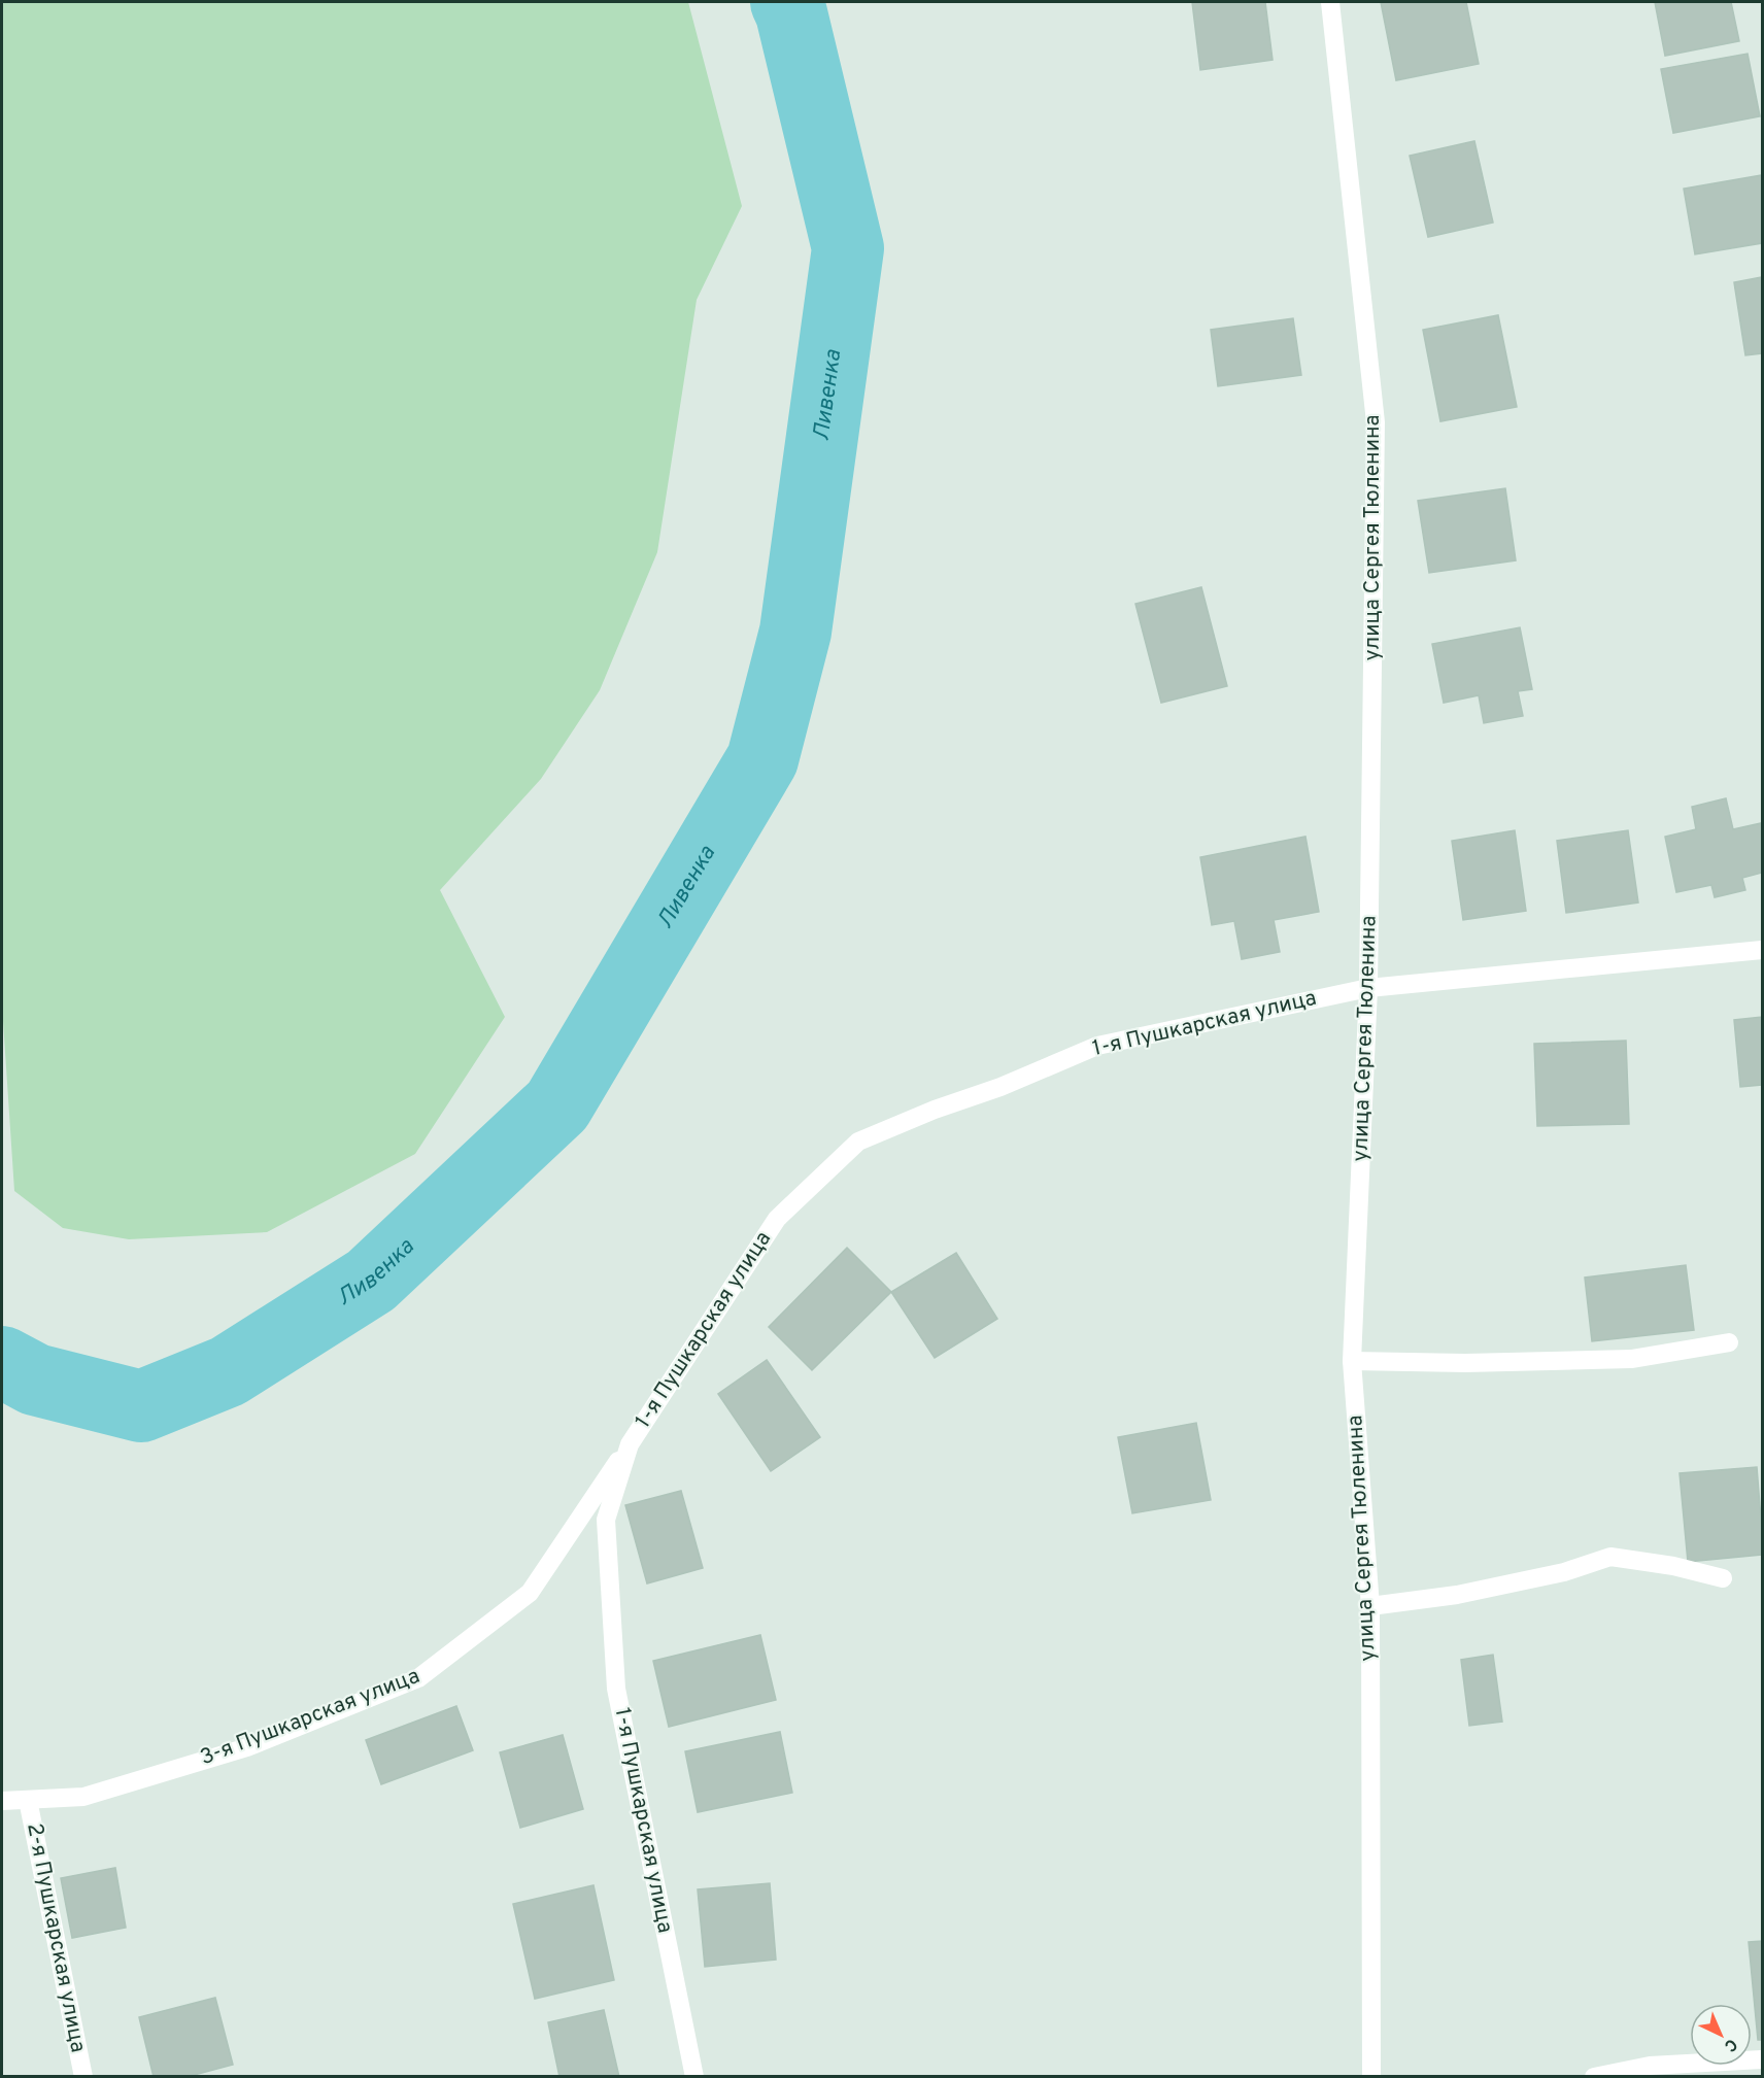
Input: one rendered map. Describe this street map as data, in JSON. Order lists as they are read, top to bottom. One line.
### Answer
{"streets":{"street":["улица Сергея Тюленина","1-я Пушкарская улица","3-я Пушкарская улица","2-я Пушкарская улица"]},"crossings":[["улица Сергея Тюленина","1-я Пушкарская улица"],["1-я Пушкарская улица","3-я Пушкарская улица"],["3-я Пушкарская улица","2-я Пушкарская улица"]],"water":["Ливенка"],"north":"bottom right"}
